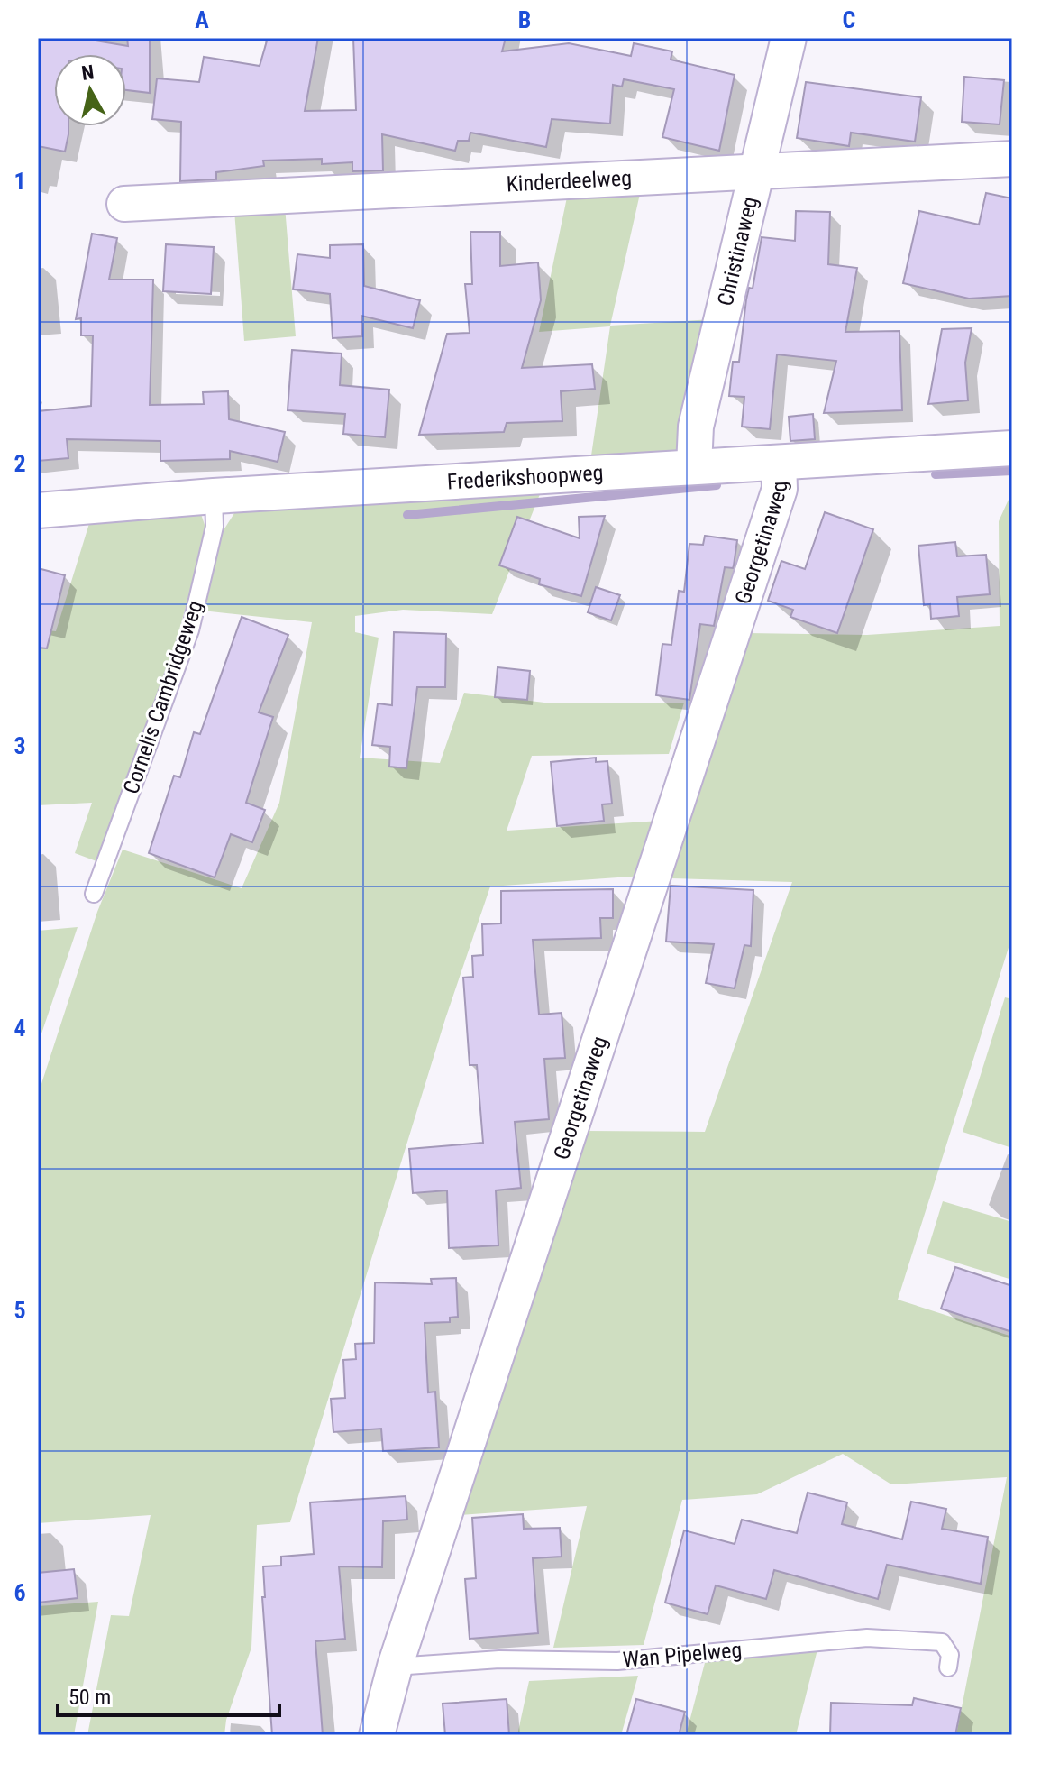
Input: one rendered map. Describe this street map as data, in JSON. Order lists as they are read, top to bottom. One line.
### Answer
{"streets":{"street":["Kinderdeelweg","Christinaweg","Frederikshoopweg","Georgetinaweg"],"lane":["Cornelis Cambridgeweg","Wan Pipelweg"]},"crossings":[["Kinderdeelweg","Christinaweg"],["Christinaweg","Frederikshoopweg"],["Frederikshoopweg","Georgetinaweg"],["Frederikshoopweg","Cornelis Cambridgeweg"],["Georgetinaweg","Wan Pipelweg"]],"scale_bar":"50 m","north":"top","grid":{"columns":["A","B","C"],"rows":["1","2","3","4","5","6"]}}
